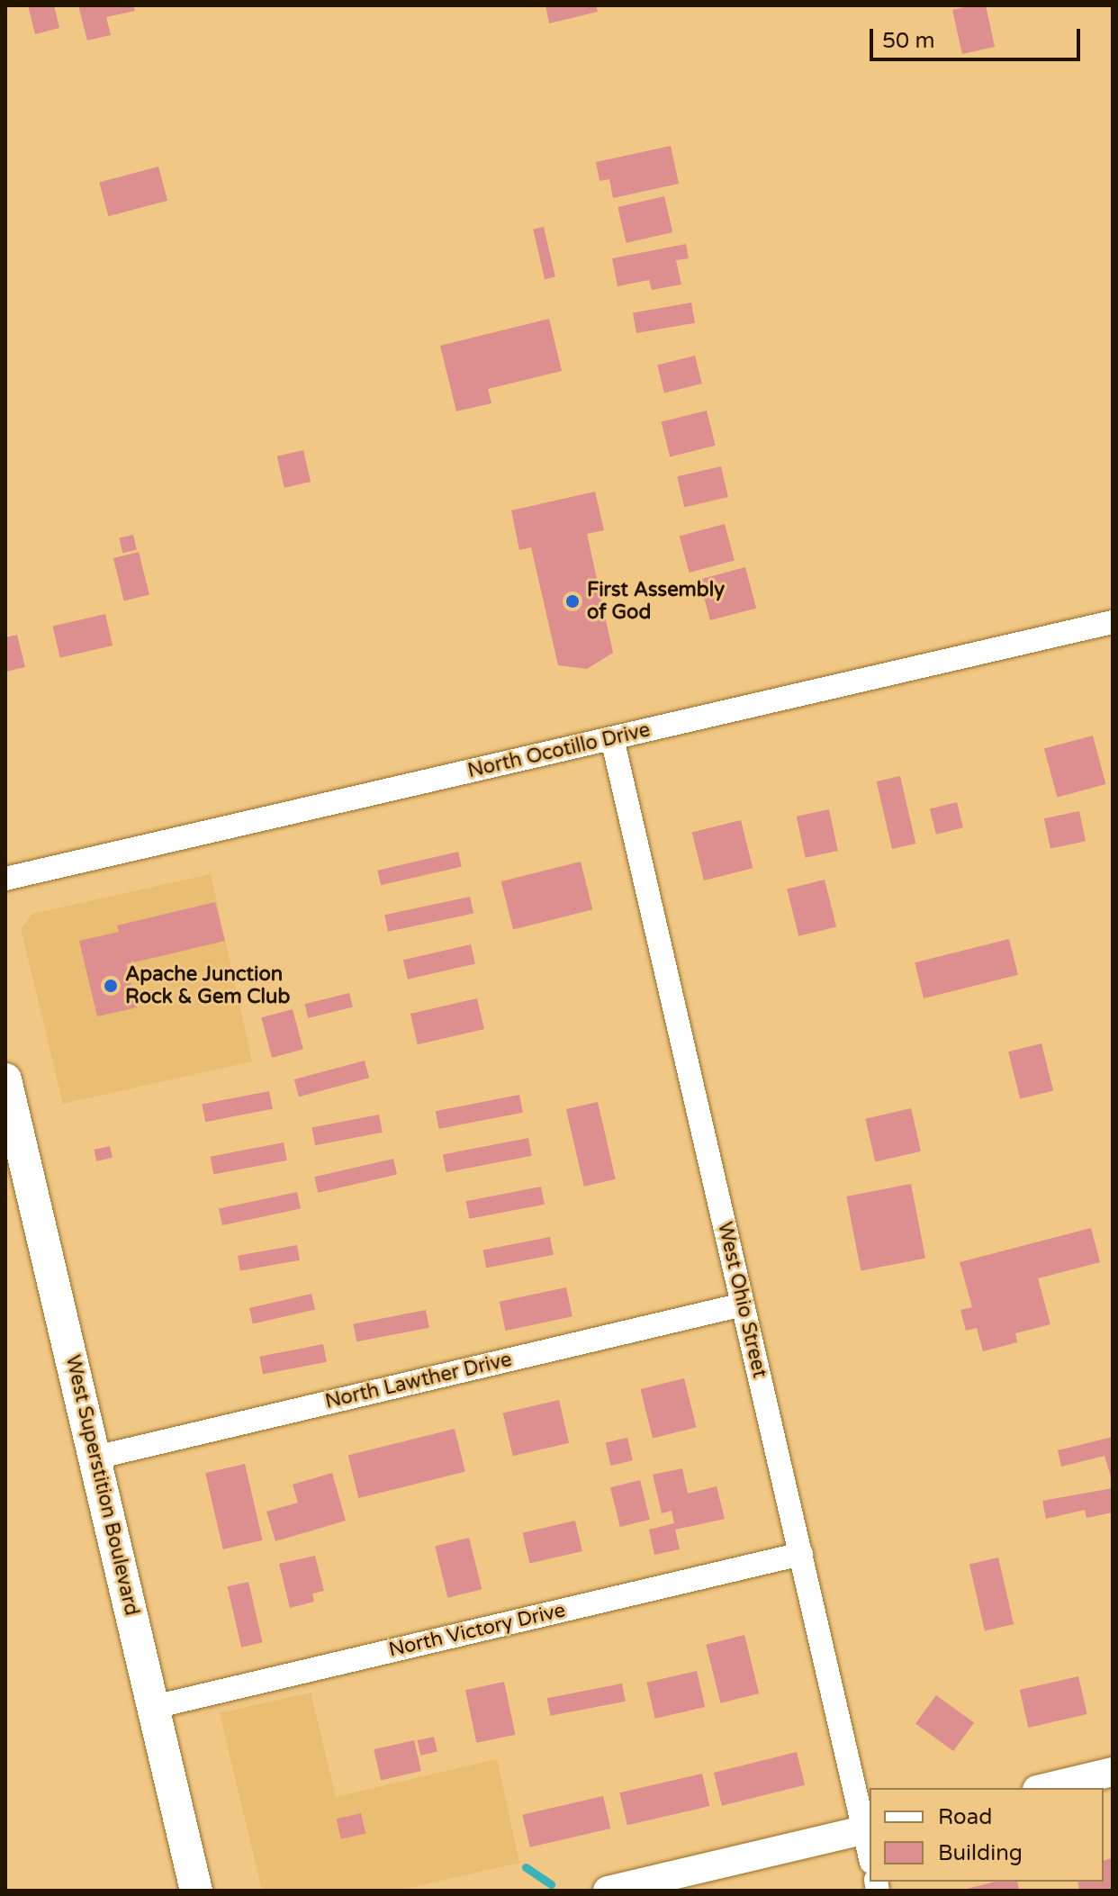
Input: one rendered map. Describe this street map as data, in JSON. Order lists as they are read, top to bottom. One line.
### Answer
{"streets":{"main road":["West Superstition Boulevard"],"street":["North Ocotillo Drive","West Ohio Street","North Lawther Drive","North Victory Drive"]},"crossings":[["North Ocotillo Drive","West Ohio Street"],["West Ohio Street","North Lawther Drive"],["West Ohio Street","North Victory Drive"],["North Lawther Drive","West Superstition Boulevard"],["West Superstition Boulevard","North Victory Drive"]],"places":["First Assembly of God","Apache Junction Rock & Gem Club"],"legend":["Road","Building"],"scale_bar":"50 m"}
